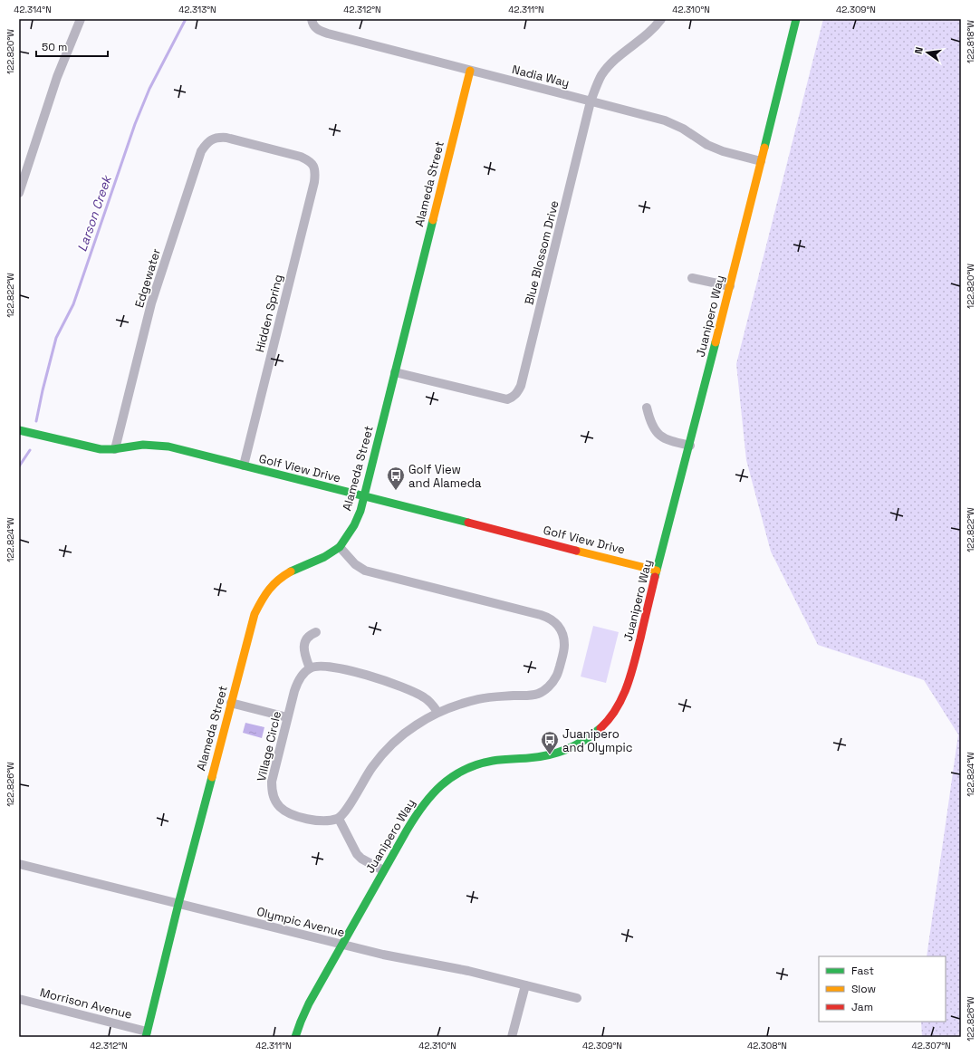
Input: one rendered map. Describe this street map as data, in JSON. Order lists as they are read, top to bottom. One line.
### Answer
{"streets":{"street":["Nadia Way","Alameda Street","Blue Blossom Drive","Edgewater","Hidden Spring","Juanipero Way","Golf View Drive","Village Circle","Olympic Avenue","Morrison Avenue"]},"crossings":[["Nadia Way","Alameda Street"],["Nadia Way","Blue Blossom Drive"],["Nadia Way","Juanipero Way"],["Alameda Street","Blue Blossom Drive"],["Alameda Street","Golf View Drive"],["Alameda Street","Olympic Avenue"],["Alameda Street","Morrison Avenue"],["Edgewater","Hidden Spring"],["Edgewater","Golf View Drive"],["Hidden Spring","Golf View Drive"],["Juanipero Way","Golf View Drive"],["Juanipero Way","Olympic Avenue"]],"water":["Larson Creek"],"places":{"bus stop":["Golf View and Alameda","Juanipero and Olympic"]},"legend":["Fast","Slow","Jam"],"scale_bar":"50 m","north":"left","coordinates":["42.314°N","42.313°N","42.312°N","42.311°N","42.310°N","42.309°N","122.818°W","122.820°W","122.822°W","122.824°W","122.826°W","42.308°N","42.307°N"]}
